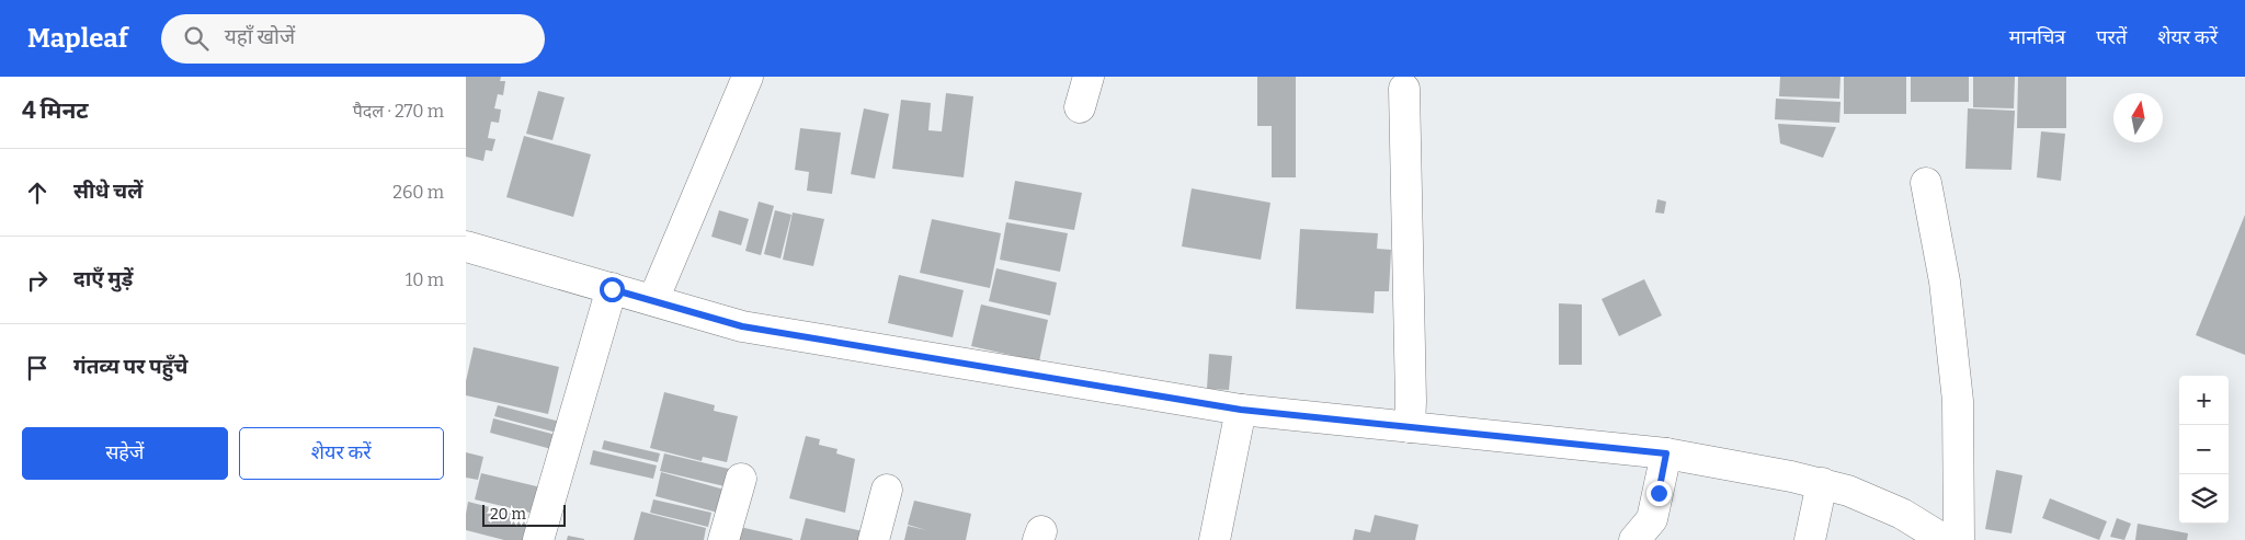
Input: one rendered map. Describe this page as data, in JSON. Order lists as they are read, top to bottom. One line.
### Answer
{"scale_bar":"20 m","north":"top","page":{"header":"Mapleaf","search":"यहाँ खोजें","nav":["मानचित्र","परतें","शेयर करें"],"heading":["4 मिनट","पैदल · 270 m"],"list":[["सीधे चलें","260 m"],["दाएँ मुड़ें","10 m"],"गंतव्य पर पहुँचे"],"map_buttons":["+","−"],"buttons":["सहेजें","शेयर करें"],"scale":"20 m"}}
